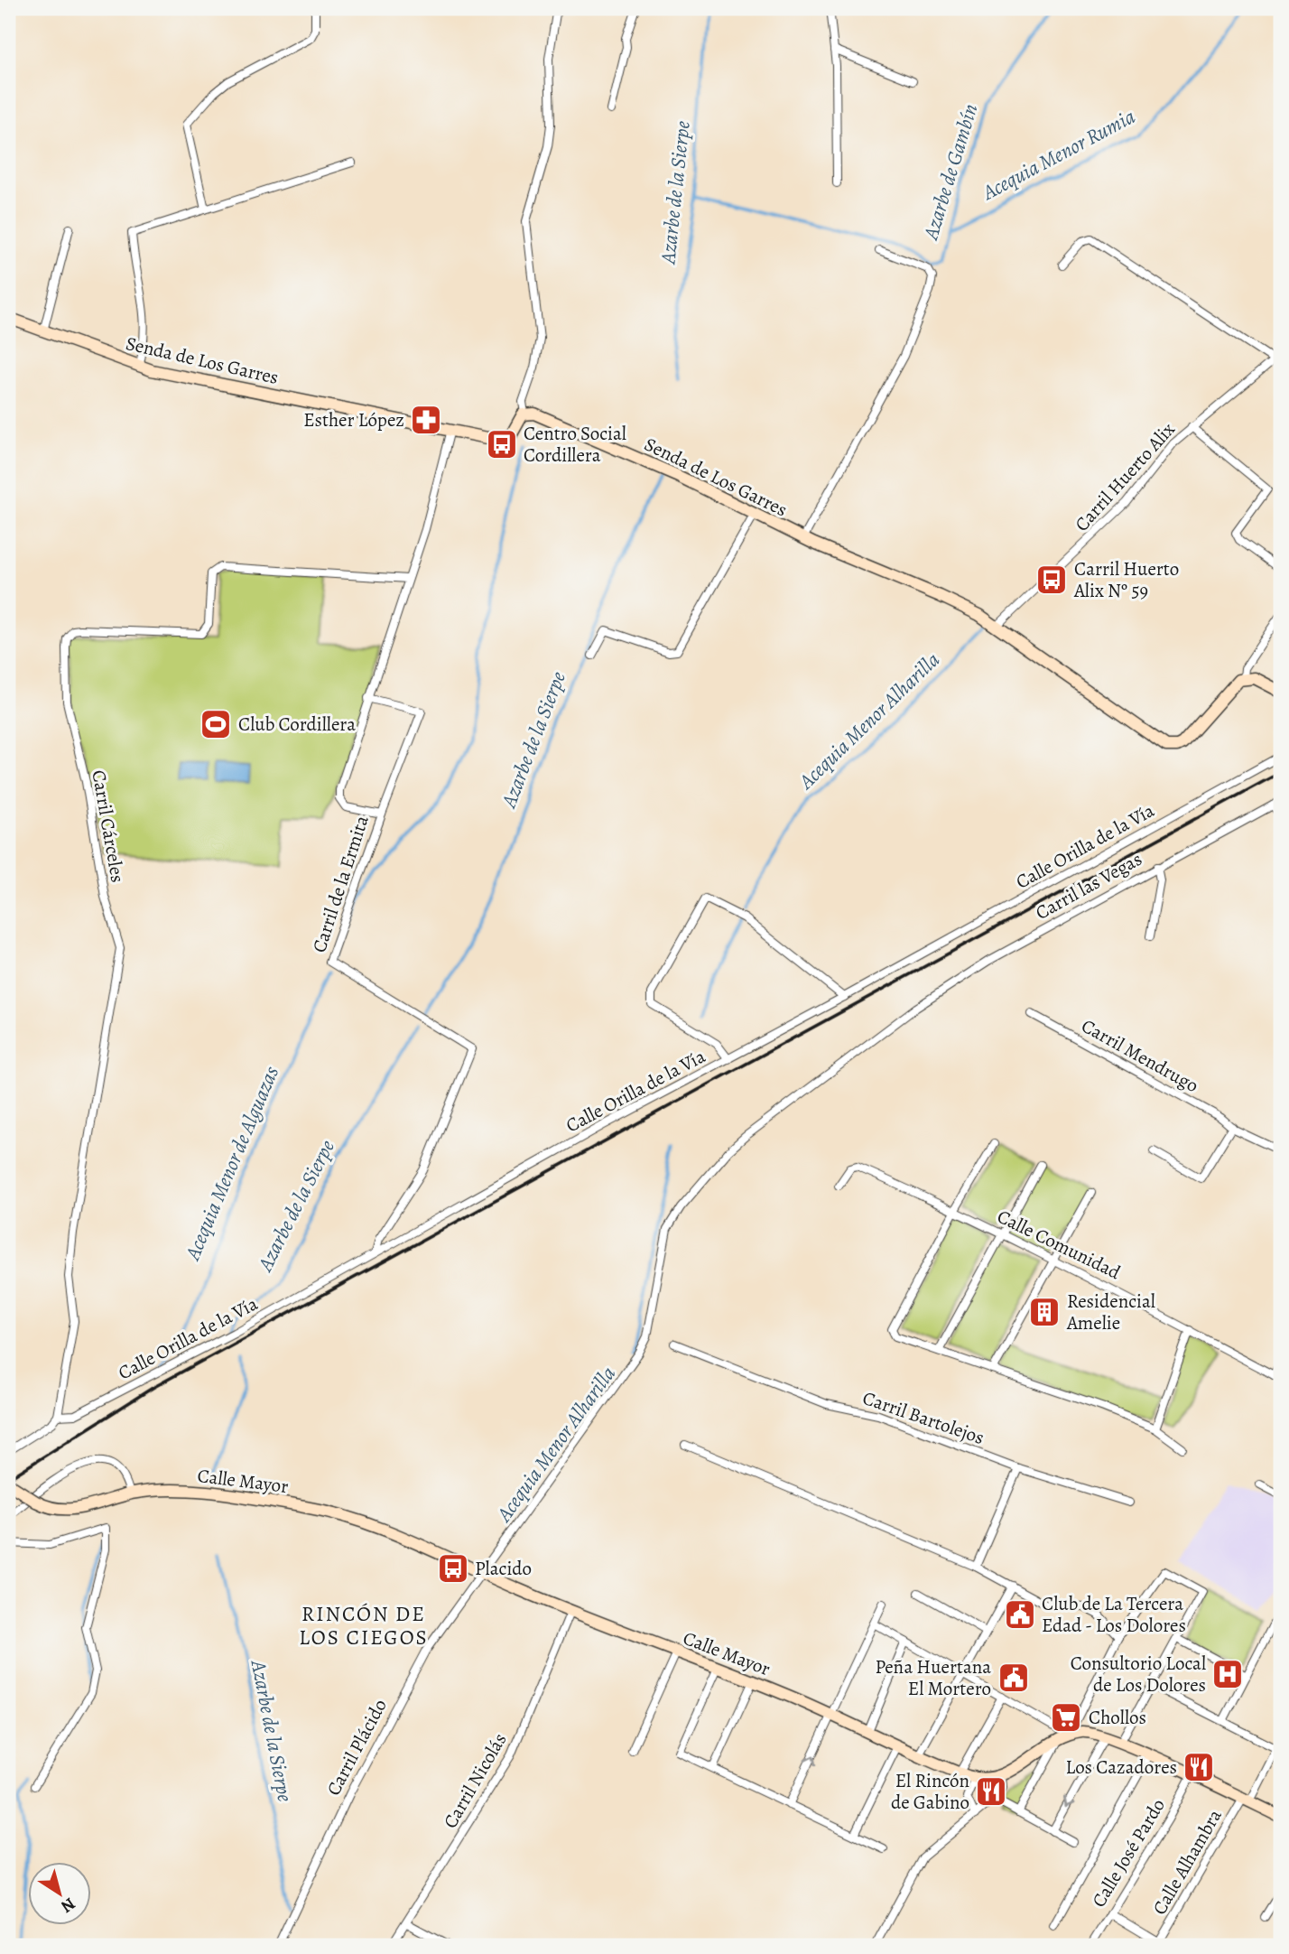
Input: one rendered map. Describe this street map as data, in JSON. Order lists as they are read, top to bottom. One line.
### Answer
{"streets":{"street":["Senda de Los Garres","Carril Huerto Alix","Carril Cárceles","Calle Orilla de la Vía","Carril de la Ermita","Carril las Vegas","Carril Mendrugo","Calle Comunidad","Carril Bartolejos","Calle Mayor","Carril Plácido","Carril Nicolás","Calle José Pardo","Calle Alhambra"]},"crossings":[["Senda de Los Garres","Carril Huerto Alix"],["Senda de Los Garres","Carril de la Ermita"],["Carril Cárceles","Calle Orilla de la Vía"],["Carril Cárceles","Carril de la Ermita"],["Calle Orilla de la Vía","Carril de la Ermita"],["Carril las Vegas","Calle Mayor"],["Carril las Vegas","Carril Plácido"],["Calle Mayor","Carril Plácido"],["Calle Mayor","Carril Nicolás"],["Calle Mayor","Calle José Pardo"],["Calle Mayor","Calle Alhambra"]],"districts":["RINCÓN DE LOS CIEGOS"],"water":["Acequia Menor Rumia","Azarbe de Gambín","Azarbe de la Sierpe","Acequia Menor Alharilla","Acequia Menor de Alguazas"],"places":{"pharmacy":["Esther López"],"bus stop":["Centro Social Cordillera","Carril Huerto Alix Nº 59","Placido"],"sports":["Club Cordillera"],"building":["Residencial Amelie"],"public building":["Club de La Tercera Edad - Los Dolores","Peña Huertana El Mortero"],"hospital":["Consultorio Local de Los Dolores"],"supermarket":["Chollos"],"restaurant":["Los Cazadores","El Rincón de Gabino"]},"north":"bottom right"}
